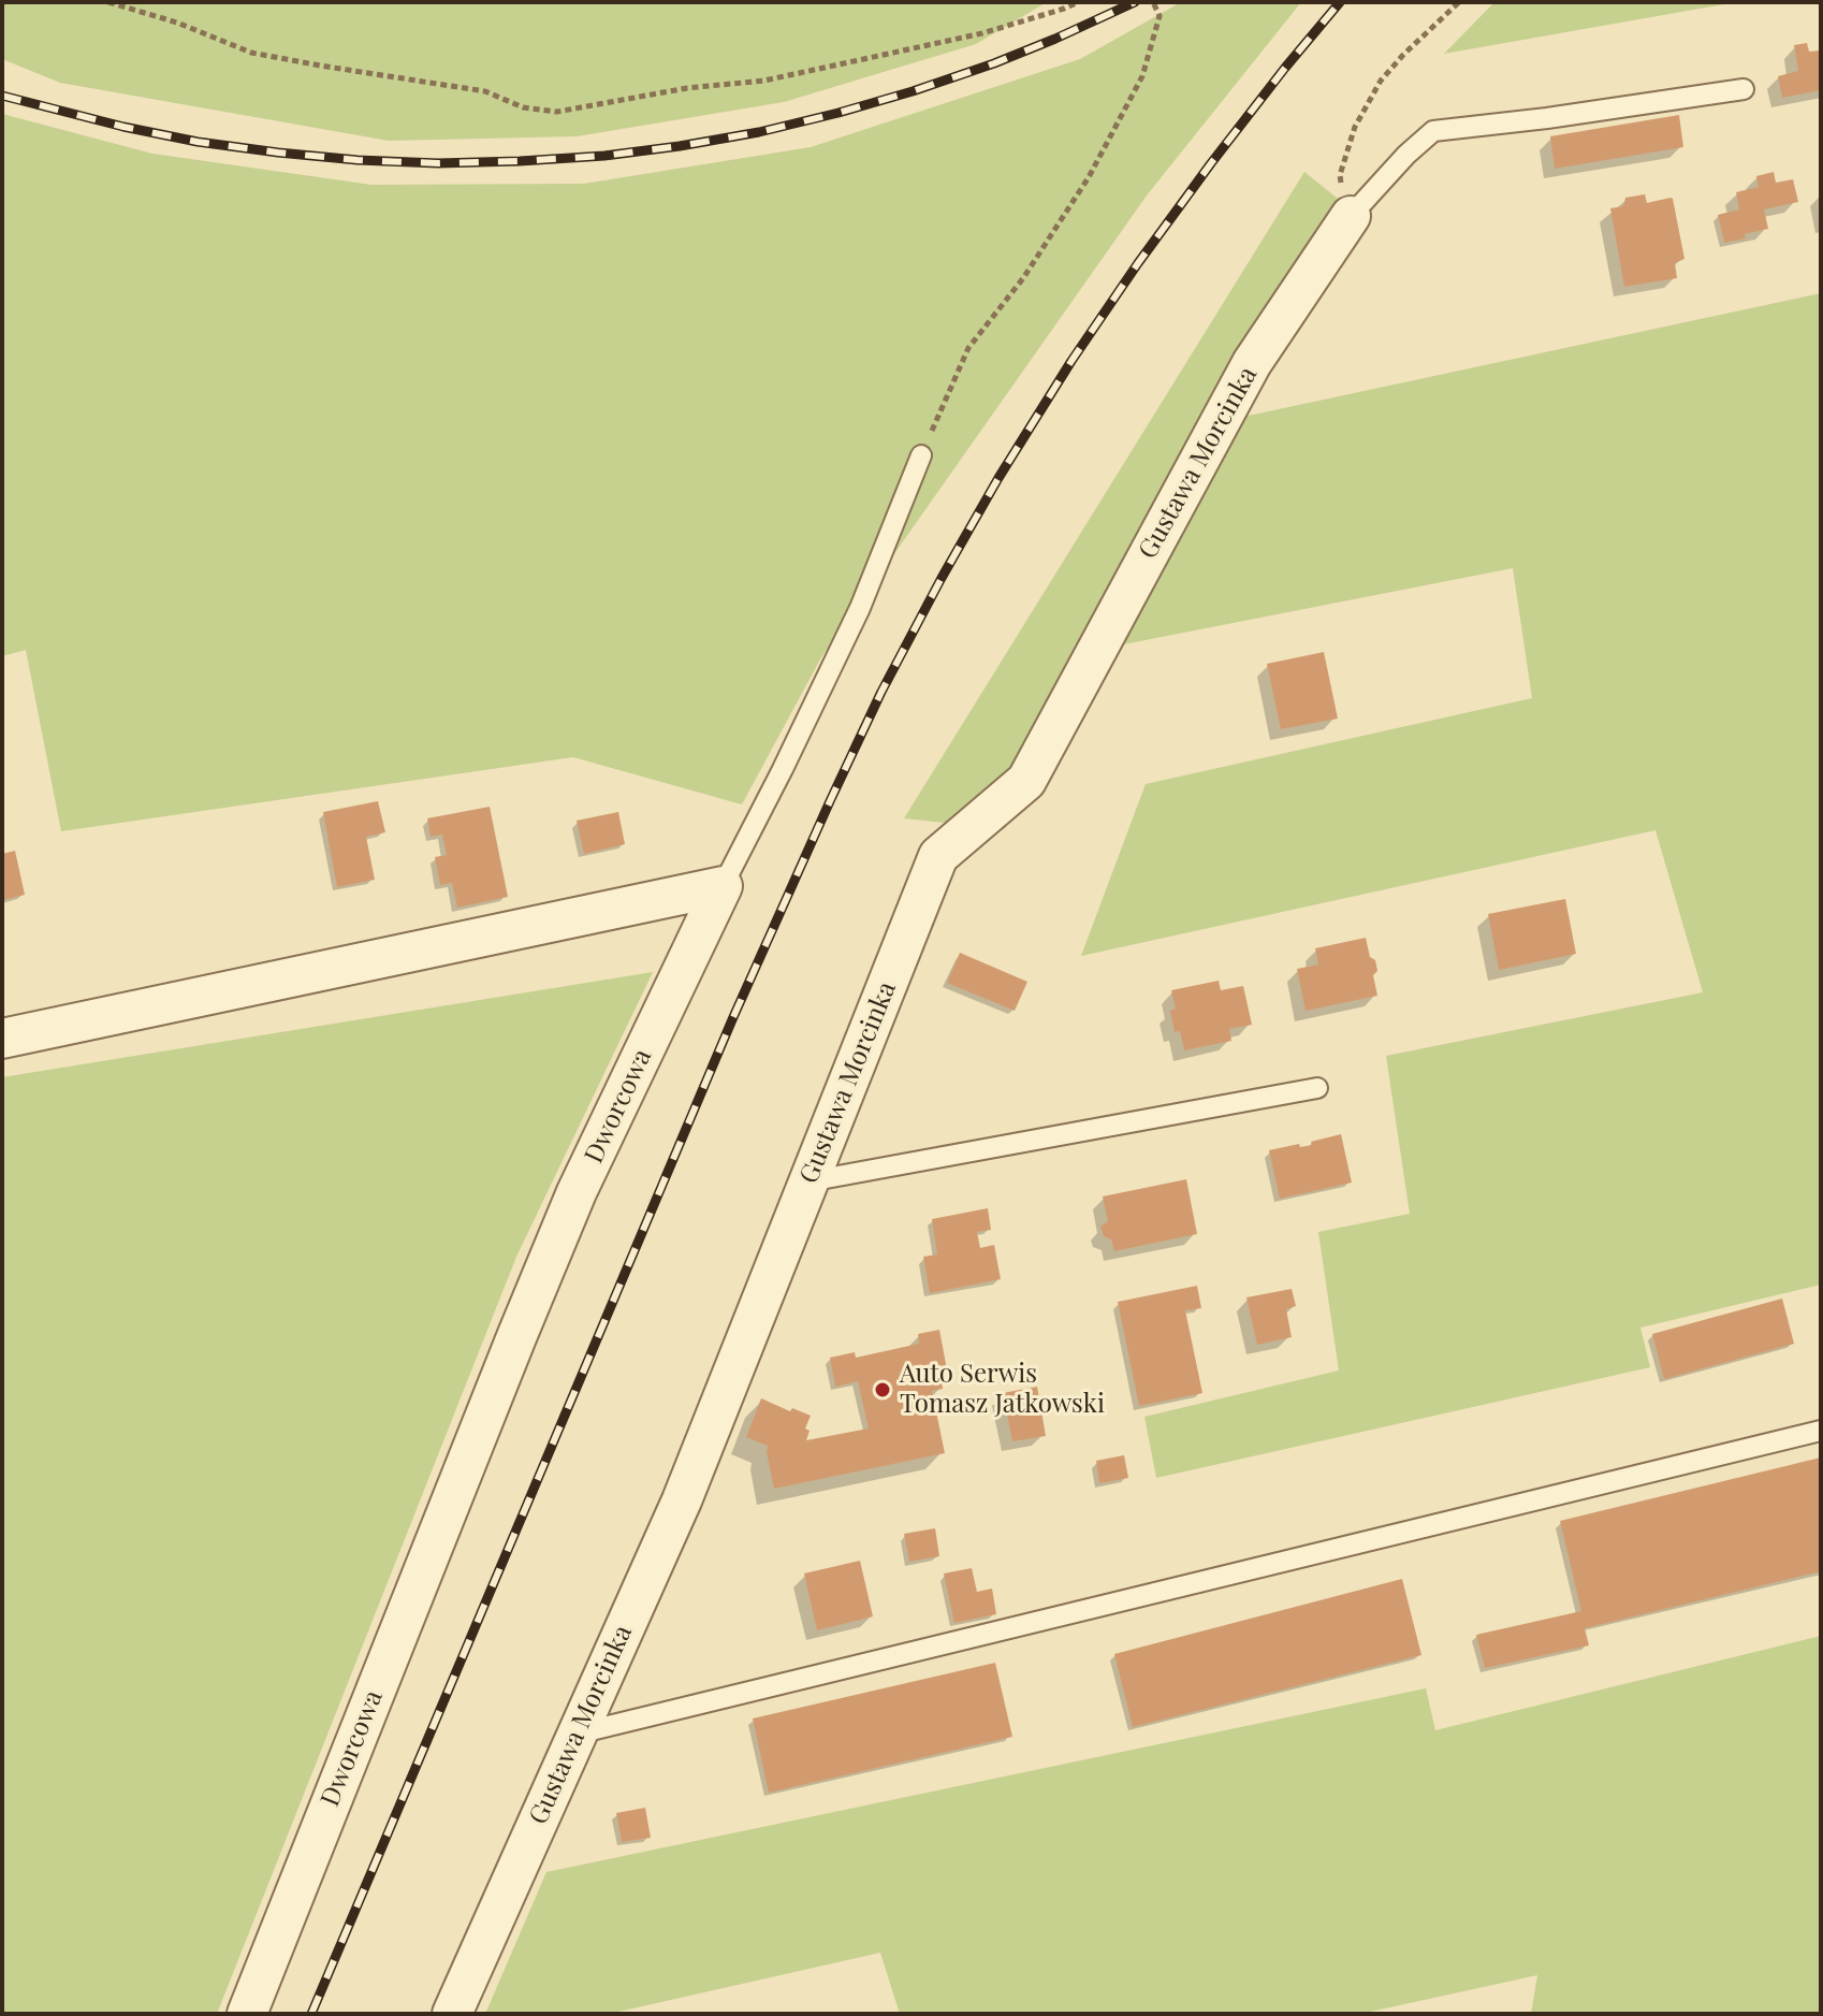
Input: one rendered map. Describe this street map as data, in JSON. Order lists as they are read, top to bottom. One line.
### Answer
{"streets":{"street":["Gustawa Morcinka","Dworcowa"]},"places":["Auto Serwis Tomasz Jatkowski"]}
